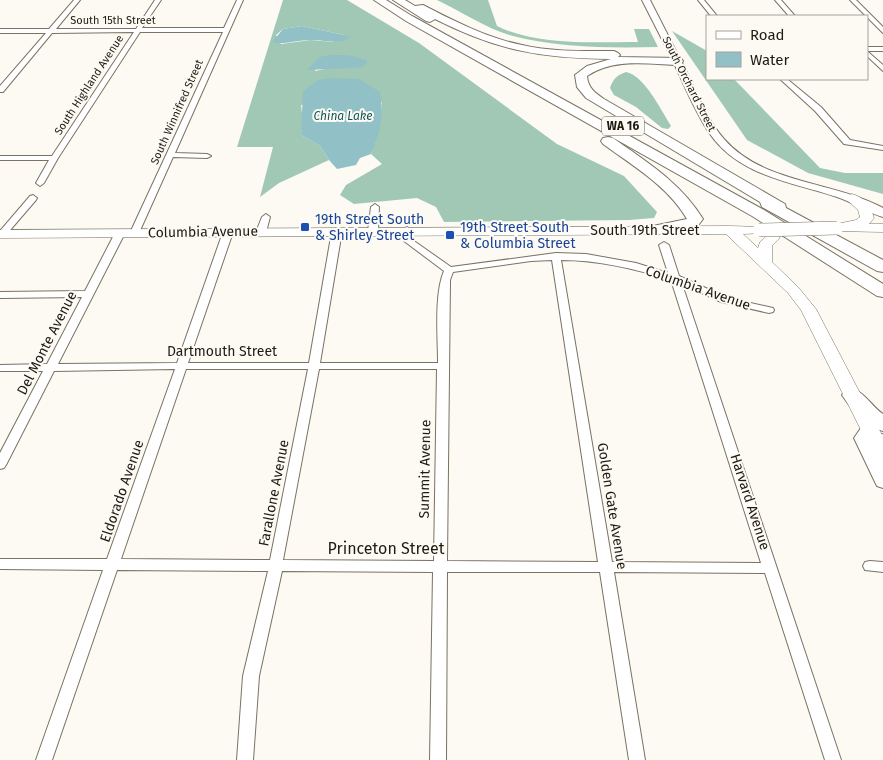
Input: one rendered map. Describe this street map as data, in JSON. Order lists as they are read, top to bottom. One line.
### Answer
{"streets":{"highway":["WA 16"],"main road":["South Orchard Street","South 19th Street","Columbia Avenue"],"street":["South 15th Street","South Highland Avenue","South Winnifred Street","Del Monte Avenue","Dartmouth Street","Summit Avenue","Eldorado Avenue","Farallone Avenue","Harvard Avenue","Golden Gate Avenue","Princeton Street"]},"crossings":[["South 15th Street","South Highland Avenue"],["South 15th Street","South Winnifred Street"],["South Winnifred Street","Columbia Avenue"],["South Winnifred Street","Del Monte Avenue"],["WA 16","South 19th Street"],["South 19th Street","Columbia Avenue"],["Columbia Avenue","Del Monte Avenue"],["Columbia Avenue","Summit Avenue"],["Columbia Avenue","Eldorado Avenue"],["Columbia Avenue","Farallone Avenue"],["Columbia Avenue","Harvard Avenue"],["Columbia Avenue","Golden Gate Avenue"],["Del Monte Avenue","Dartmouth Street"],["Dartmouth Street","Summit Avenue"],["Dartmouth Street","Eldorado Avenue"],["Dartmouth Street","Farallone Avenue"],["Summit Avenue","Princeton Street"],["Eldorado Avenue","Princeton Street"],["Farallone Avenue","Princeton Street"],["Harvard Avenue","Princeton Street"],["Golden Gate Avenue","Princeton Street"]],"water":["China Lake"],"places":{"transit":["19th Street South & Shirley Street","19th Street South & Columbia Street"]},"legend":["Road","Water"]}
